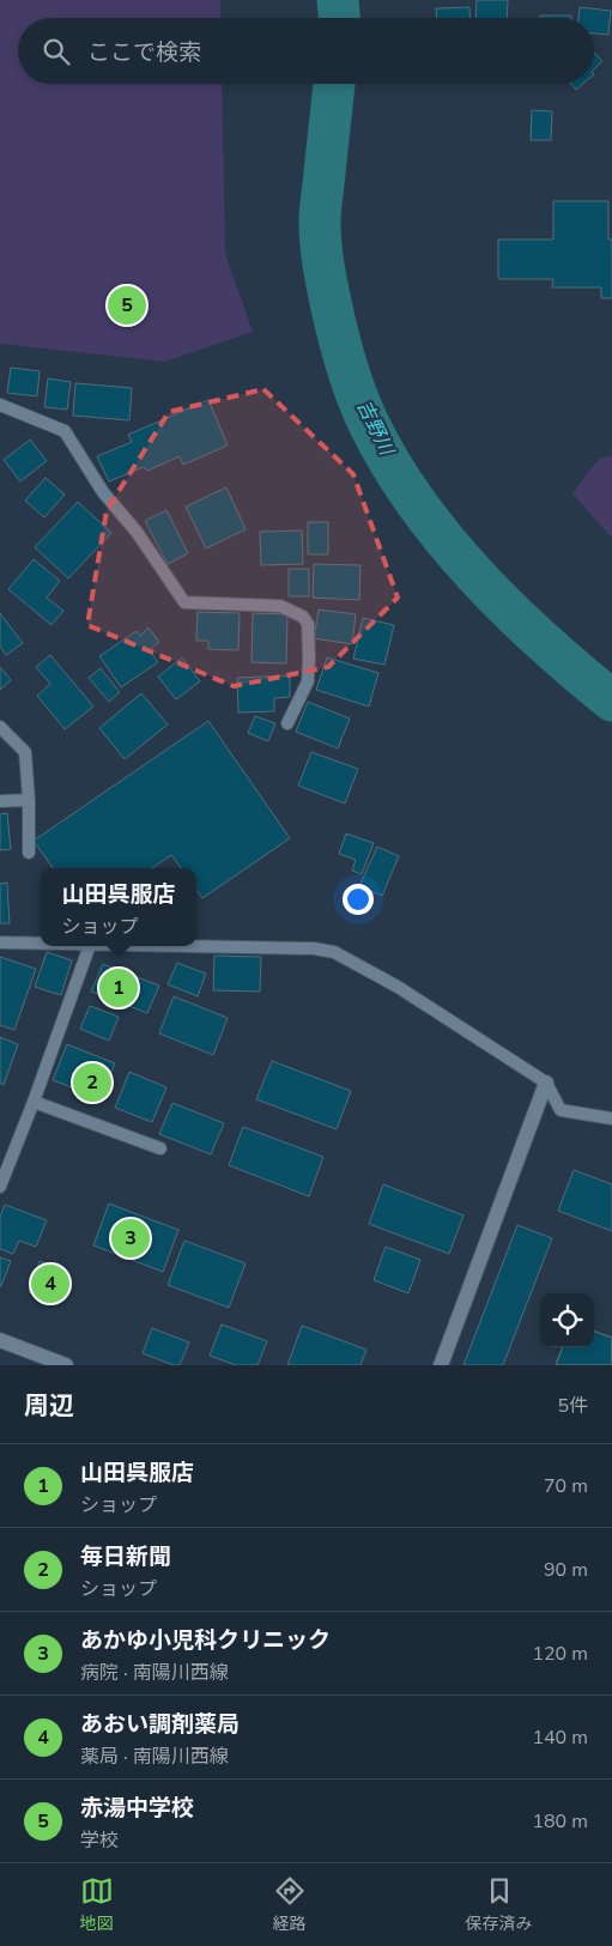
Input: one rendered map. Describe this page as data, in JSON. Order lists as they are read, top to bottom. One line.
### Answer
{"water":["吉野川"],"page":{"search":"ここで検索","pins":["5","1","2","3","4"],"popup":["山田呉服店","ショップ"],"heading":["周辺","5件"],"list":[{"mark":"1","name":"山田呉服店","note":"ショップ","value":"70 m"},{"mark":"2","name":"毎日新聞","note":"ショップ","value":"90 m"},{"mark":"3","name":"あかゆ小児科クリニック","note":"病院 · 南陽川西線","value":"120 m"},{"mark":"4","name":"あおい調剤薬局","note":"薬局 · 南陽川西線","value":"140 m"},{"mark":"5","name":"赤湯中学校","note":"学校","value":"180 m"}],"nav":["地図","経路","保存済み"]}}
